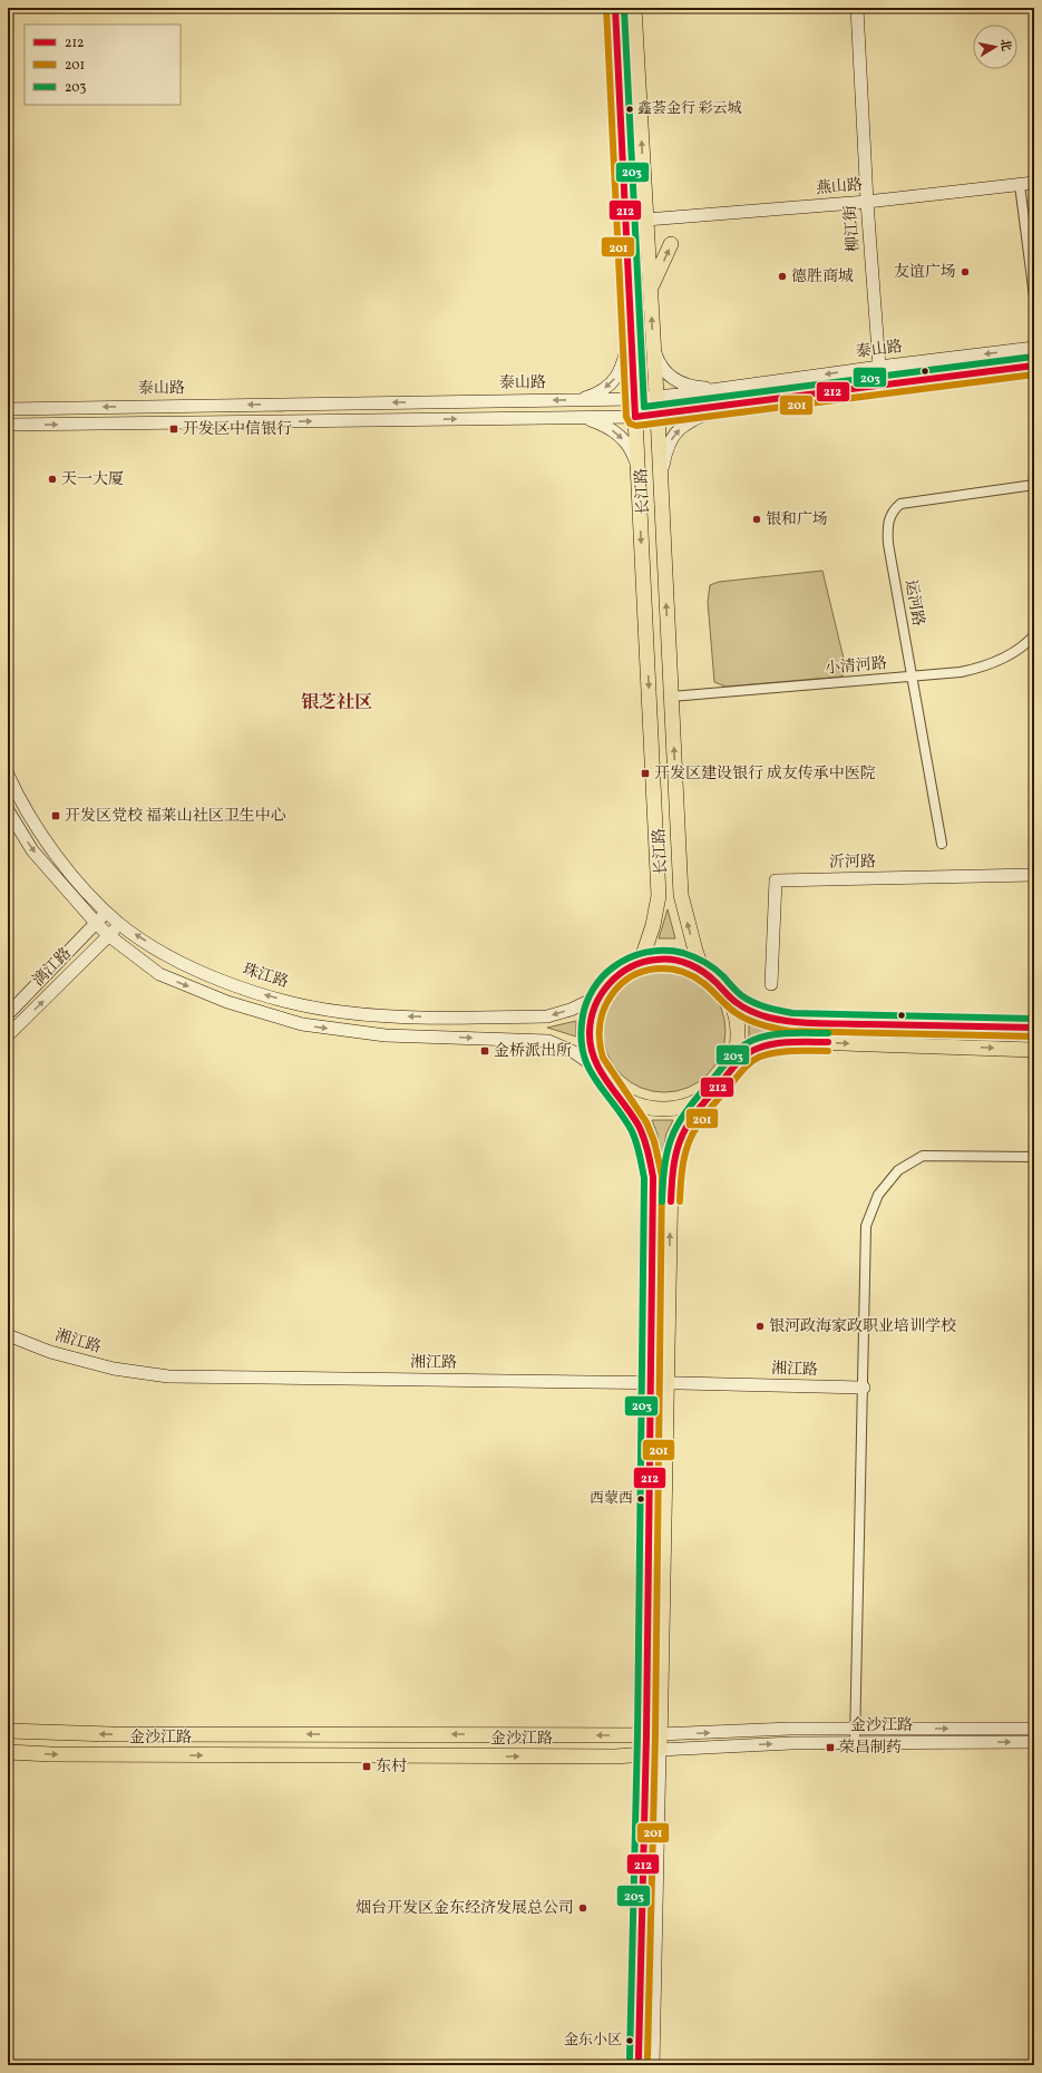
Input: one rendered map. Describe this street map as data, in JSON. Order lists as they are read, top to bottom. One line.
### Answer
{"streets":{"main road":["燕山路","柳江街","泰山路","长江路","沂河路","漓江路","珠江路","湘江路","金沙江路"],"street":["运河路","小清河路"]},"crossings":[["燕山路","柳江街"],["燕山路","长江路"],["柳江街","泰山路"],["泰山路","长江路"],["长江路","小清河路"],["长江路","珠江路"],["运河路","小清河路"],["漓江路","珠江路"]],"districts":["银芝社区"],"places":{"other":["鑫荟金行 彩云城","友谊广场","德胜商城","天一大厦","银和广场","银河政海家政职业培训学校","西蒙西","烟台开发区金东经济发展总公司","金东小区"],"transit":["开发区中信银行","开发区建设银行 成友传承中医院","开发区党校 福莱山社区卫生中心","金桥派出所","荣昌制药","东村"]},"lines":["transit line 212","transit line 201","transit line 203"],"legend":["212","201","203"],"north":"right"}
